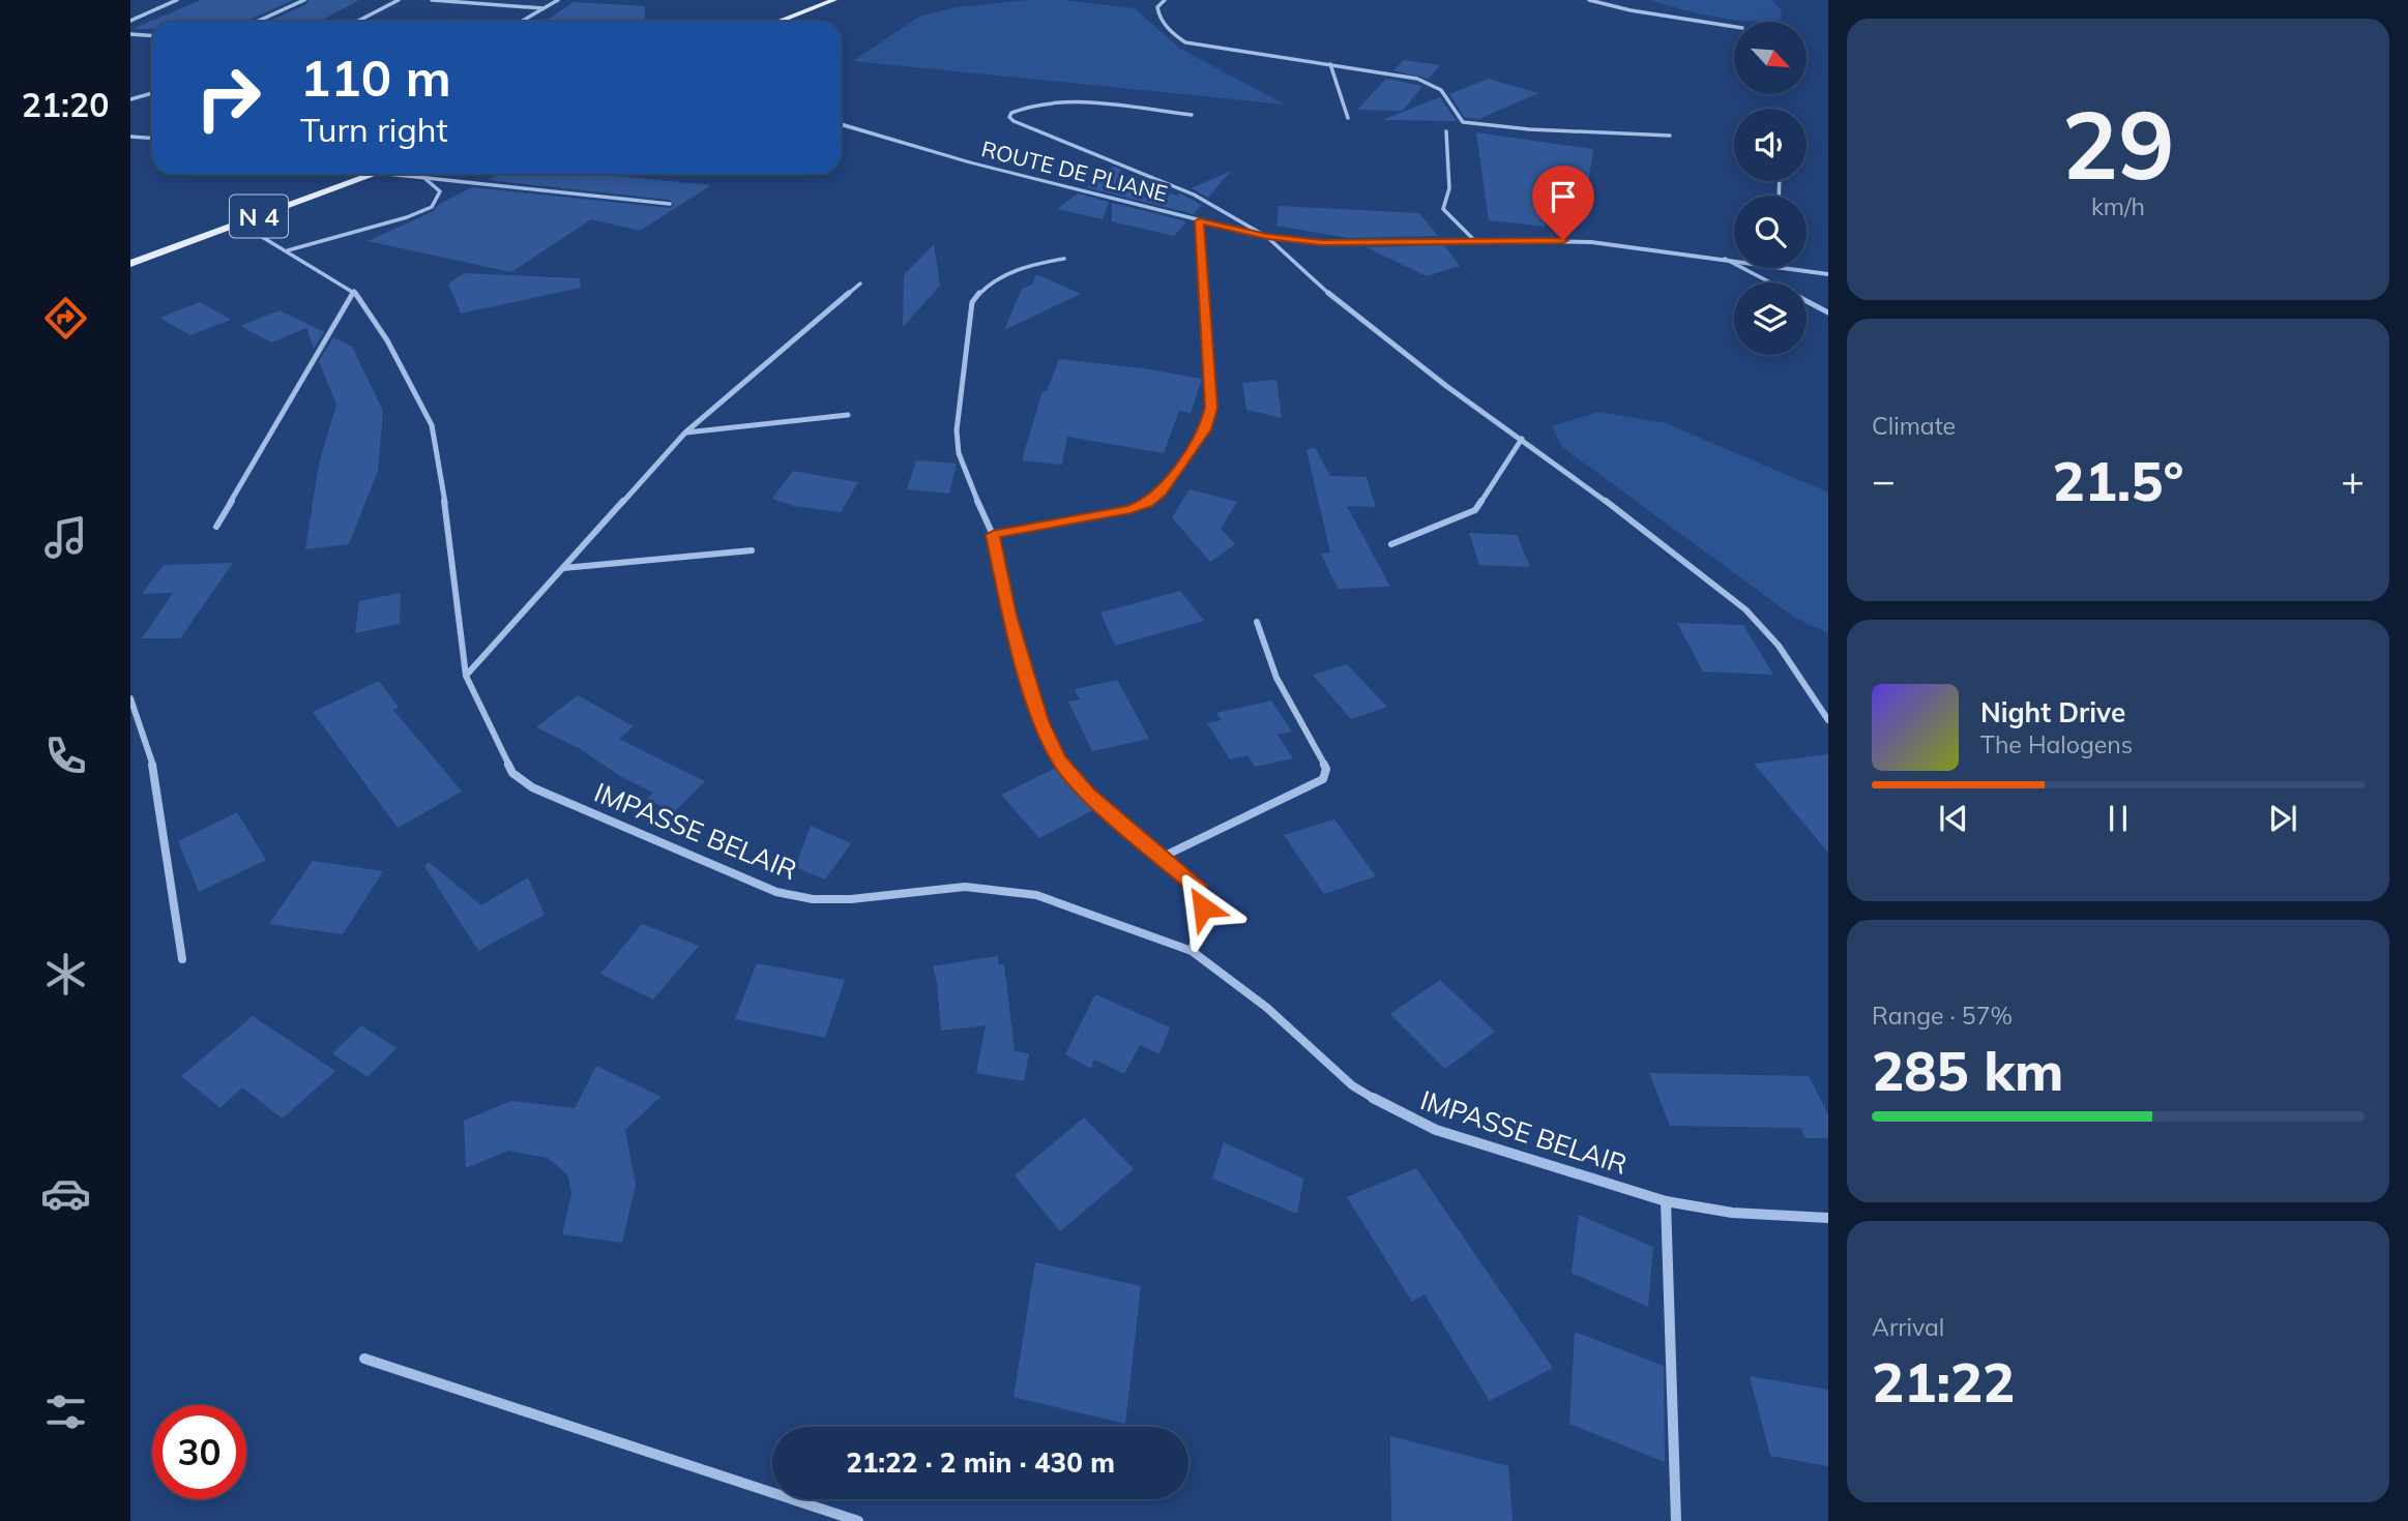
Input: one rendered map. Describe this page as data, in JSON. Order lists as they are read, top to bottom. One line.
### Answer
{"streets":{"main road":["N 4"],"street":["ROUTE DE PLIANE","IMPASSE BELAIR"]},"crossings":[["N 4","IMPASSE BELAIR"]],"north":"bottom right","page":{"tabs":"21:20","tile":[["29","km/h"],"Climate",["Range · 57%","285 km"],["Arrival","21:22"]],"turn":["110 m","Turn right"],"heat":["−","21.5°","+"],"song":["Night Drive","The Halogens"],"limit":"30","trip":"21:22 · 2 min · 430 m"}}
